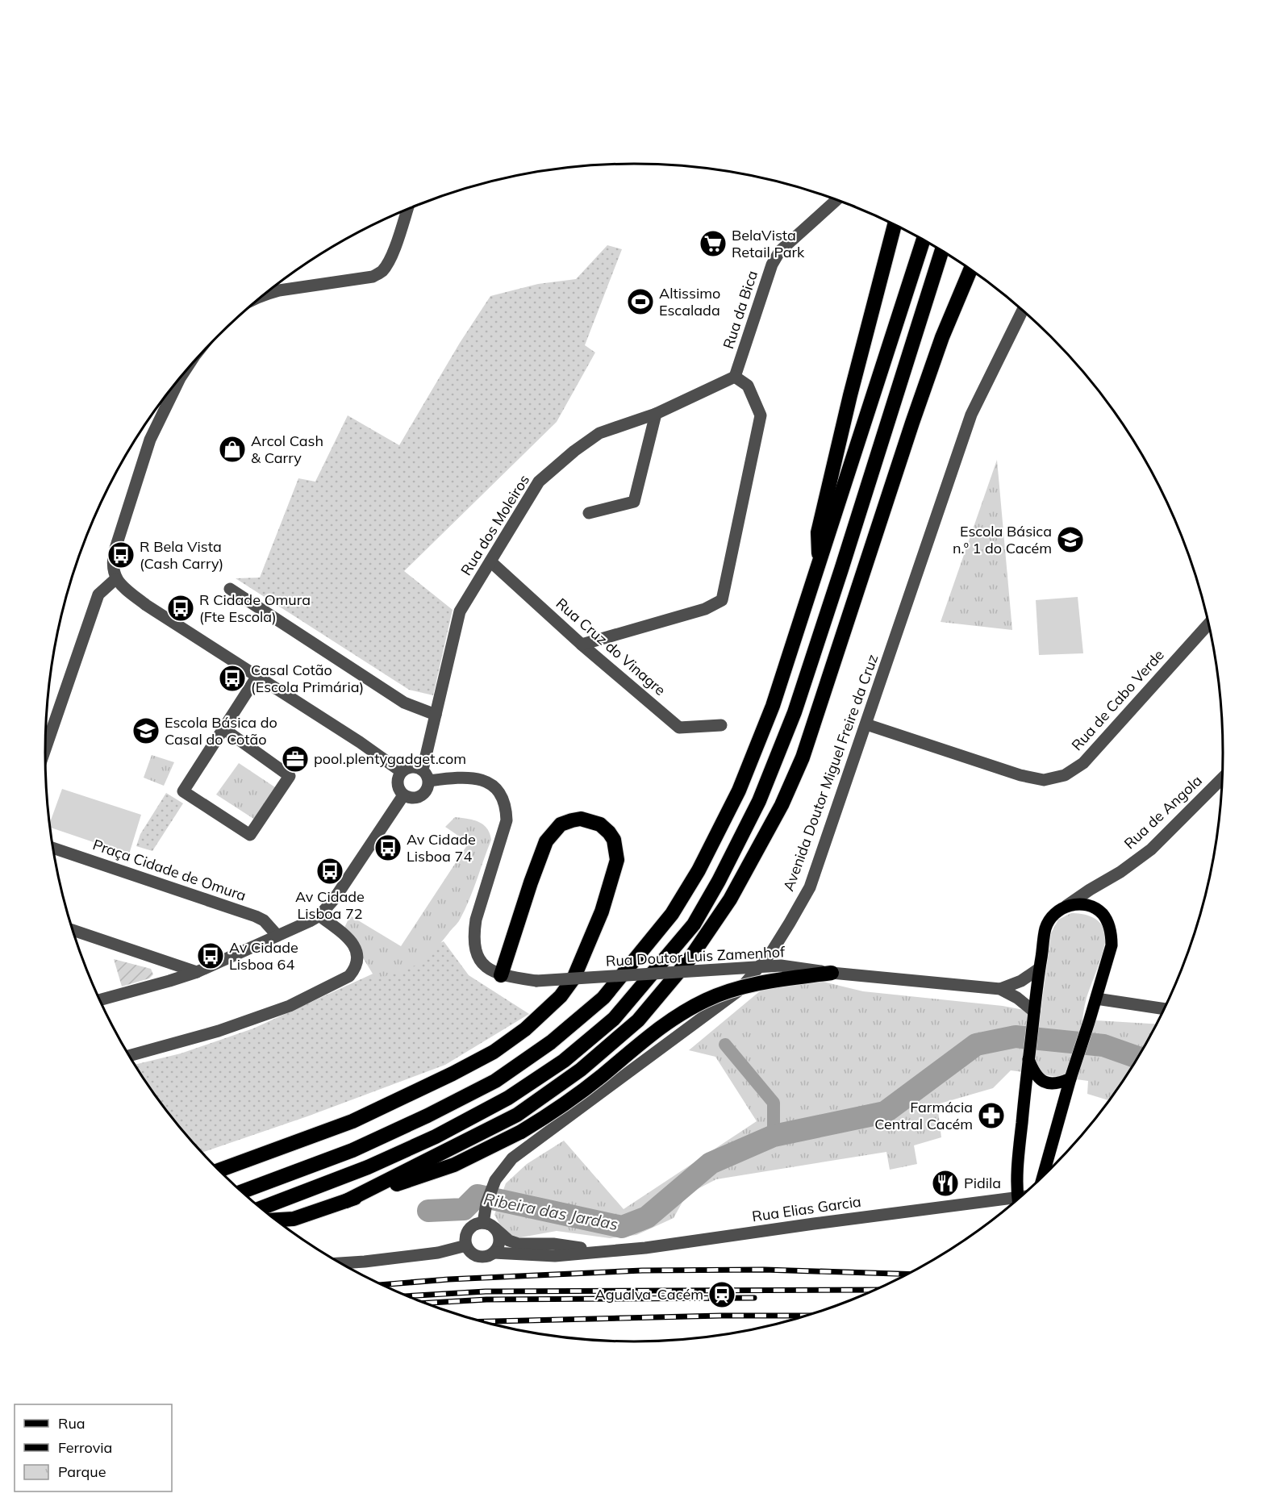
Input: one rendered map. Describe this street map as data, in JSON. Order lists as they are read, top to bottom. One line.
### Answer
{"streets":{"street":["Rua da Bica","Rua dos Moleiros","Rua Cruz do Vinagre","Rua de Cabo Verde","Avenida Doutor Miguel Freire da Cruz","Rua de Angola","Praça Cidade de Omura","Rua Doutor Luis Zamenhof","Rua Elias Garcia"]},"crossings":[["Rua da Bica","Rua dos Moleiros"],["Rua dos Moleiros","Rua Cruz do Vinagre"],["Rua de Cabo Verde","Avenida Doutor Miguel Freire da Cruz"],["Avenida Doutor Miguel Freire da Cruz","Rua Elias Garcia"]],"water":["Ribeira das Jardas"],"places":{"supermarket":["BelaVista Retail Park"],"sports":["Altissimo Escalada"],"shop":["Arcol Cash & Carry"],"school or university":["Escola Básica n.º 1 do Cacém","Escola Básica do Casal do Cotão"],"bus stop":["R Bela Vista (Cash Carry)","R Cidade Omura (Fte Escola)","Casal Cotão (Escola Primária)","Av Cidade Lisboa 74","Av Cidade Lisboa 72","Av Cidade Lisboa 64"],"office":["pool.plentygadget.com"],"pharmacy":["Farmácia Central Cacém"],"restaurant":["Pidila"],"station":["Agualva-Cacém"]},"legend":["Rua","Ferrovia","Parque"]}
